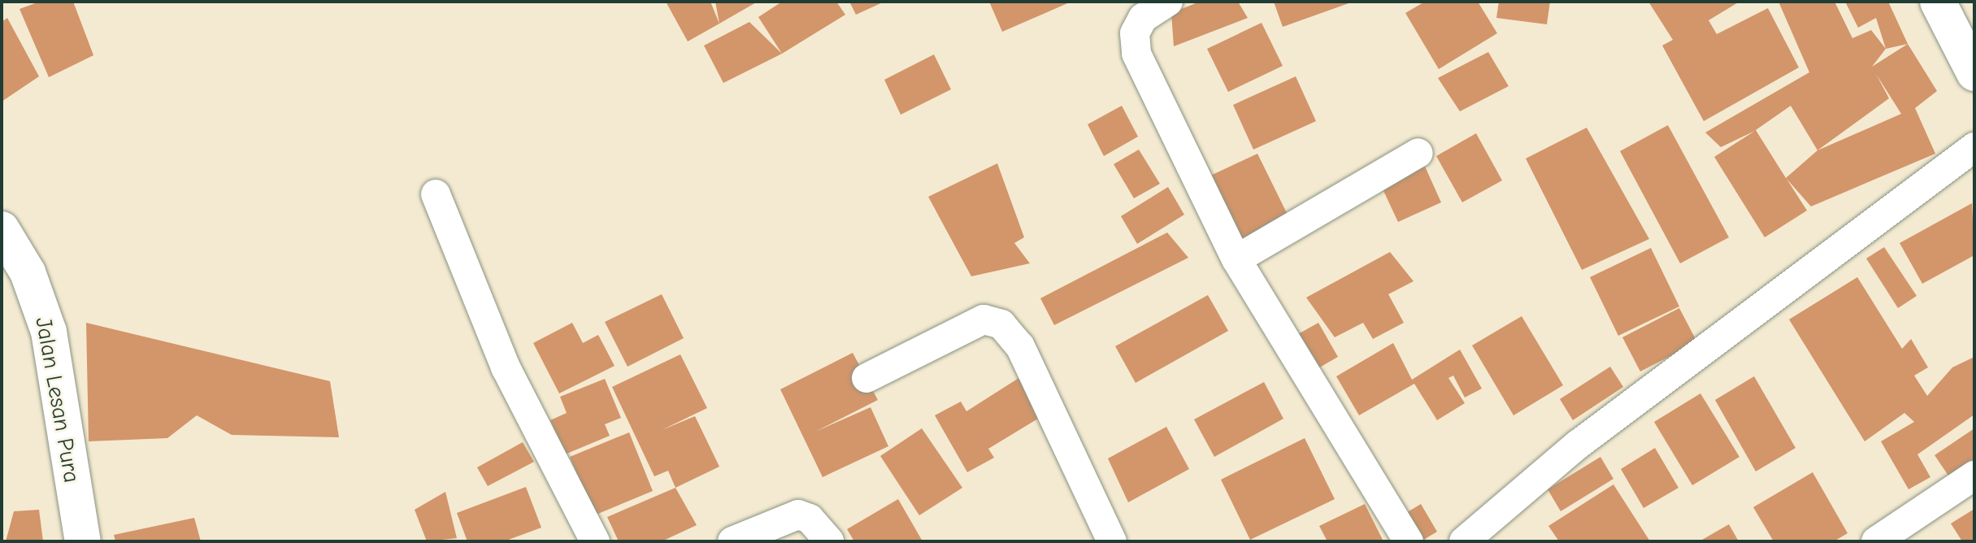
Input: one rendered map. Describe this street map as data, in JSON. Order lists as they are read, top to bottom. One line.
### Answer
{"streets":{"street":["Jalan Lesan Pura"]}}
